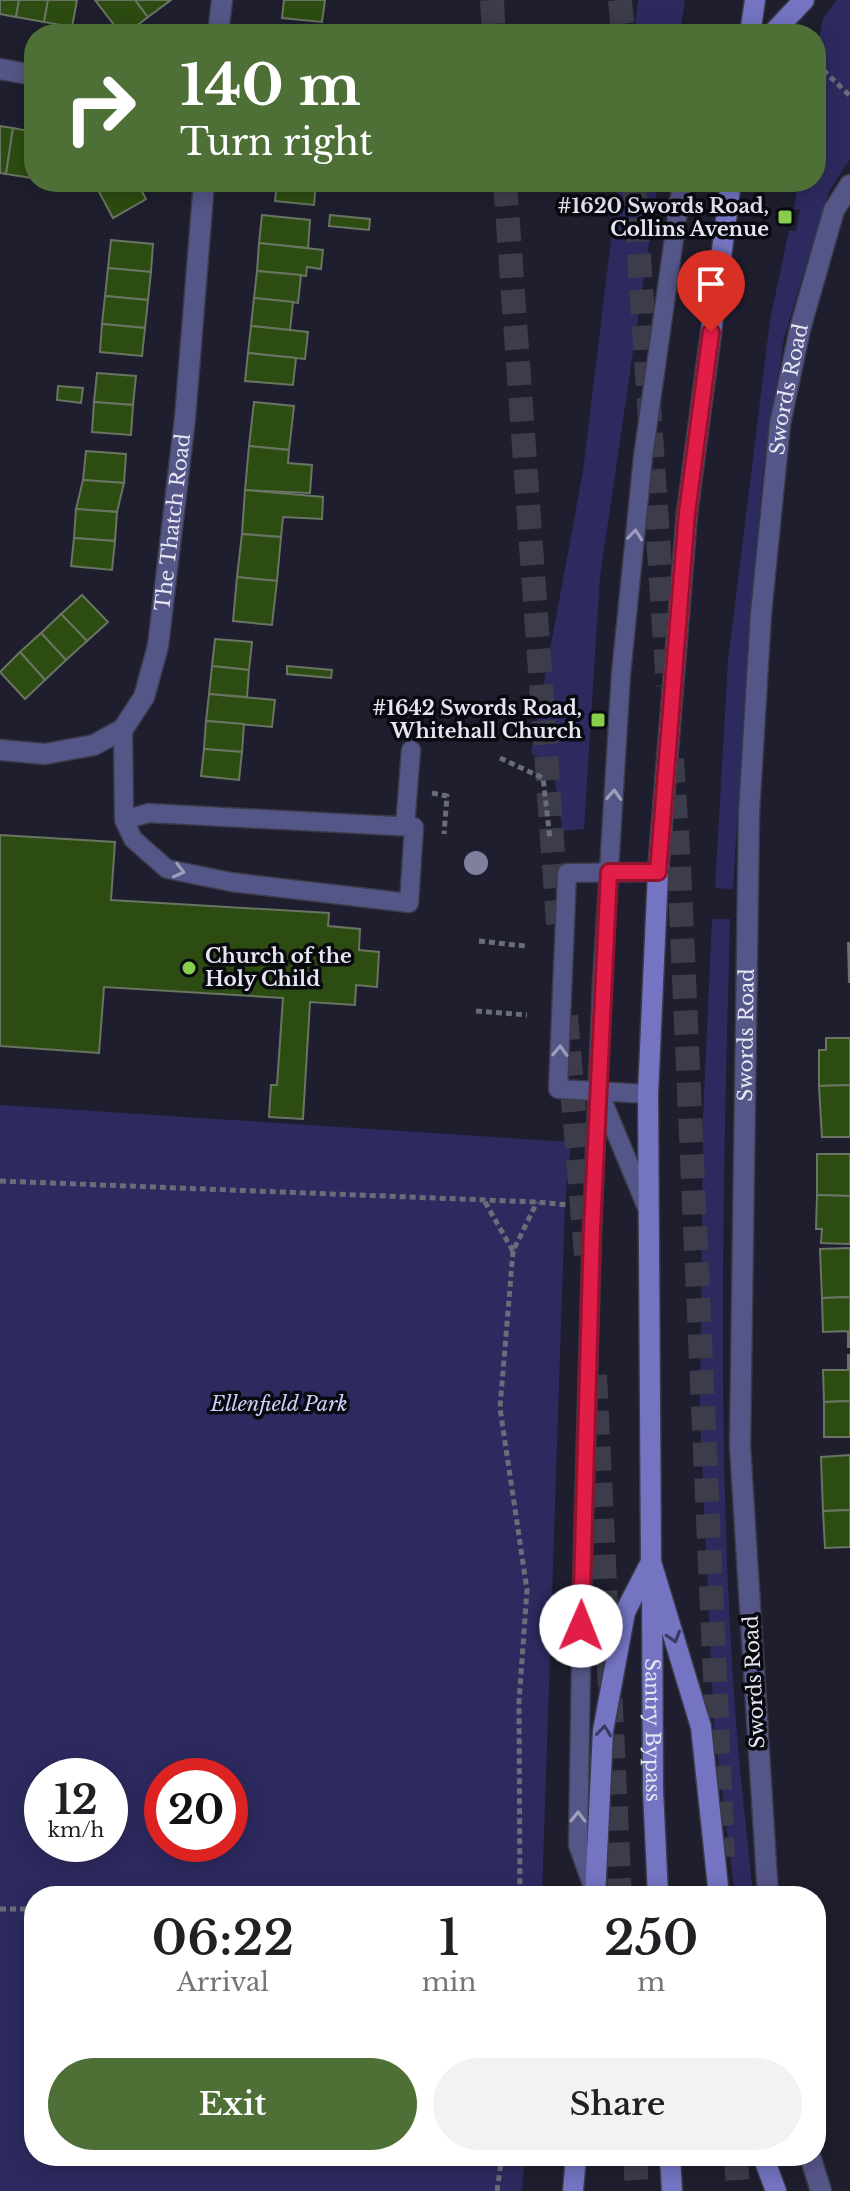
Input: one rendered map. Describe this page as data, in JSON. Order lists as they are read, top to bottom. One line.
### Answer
{"streets":{"main road":["Santry Bypass"],"street":["Swords Road","The Thatch Road"]},"parks":["Ellenfield Park"],"places":{"transit":["#1620 Swords Road, Collins Avenue","#1642 Swords Road, Whitehall Church"],"other":["Church of the Holy Child"]},"page":{"turn":["140 m","Turn right"],"speed":"12 km/h","limit":"20","eta":["06:22","Arrival","1","min","250","m"],"buttons":["Exit","Share"]}}
